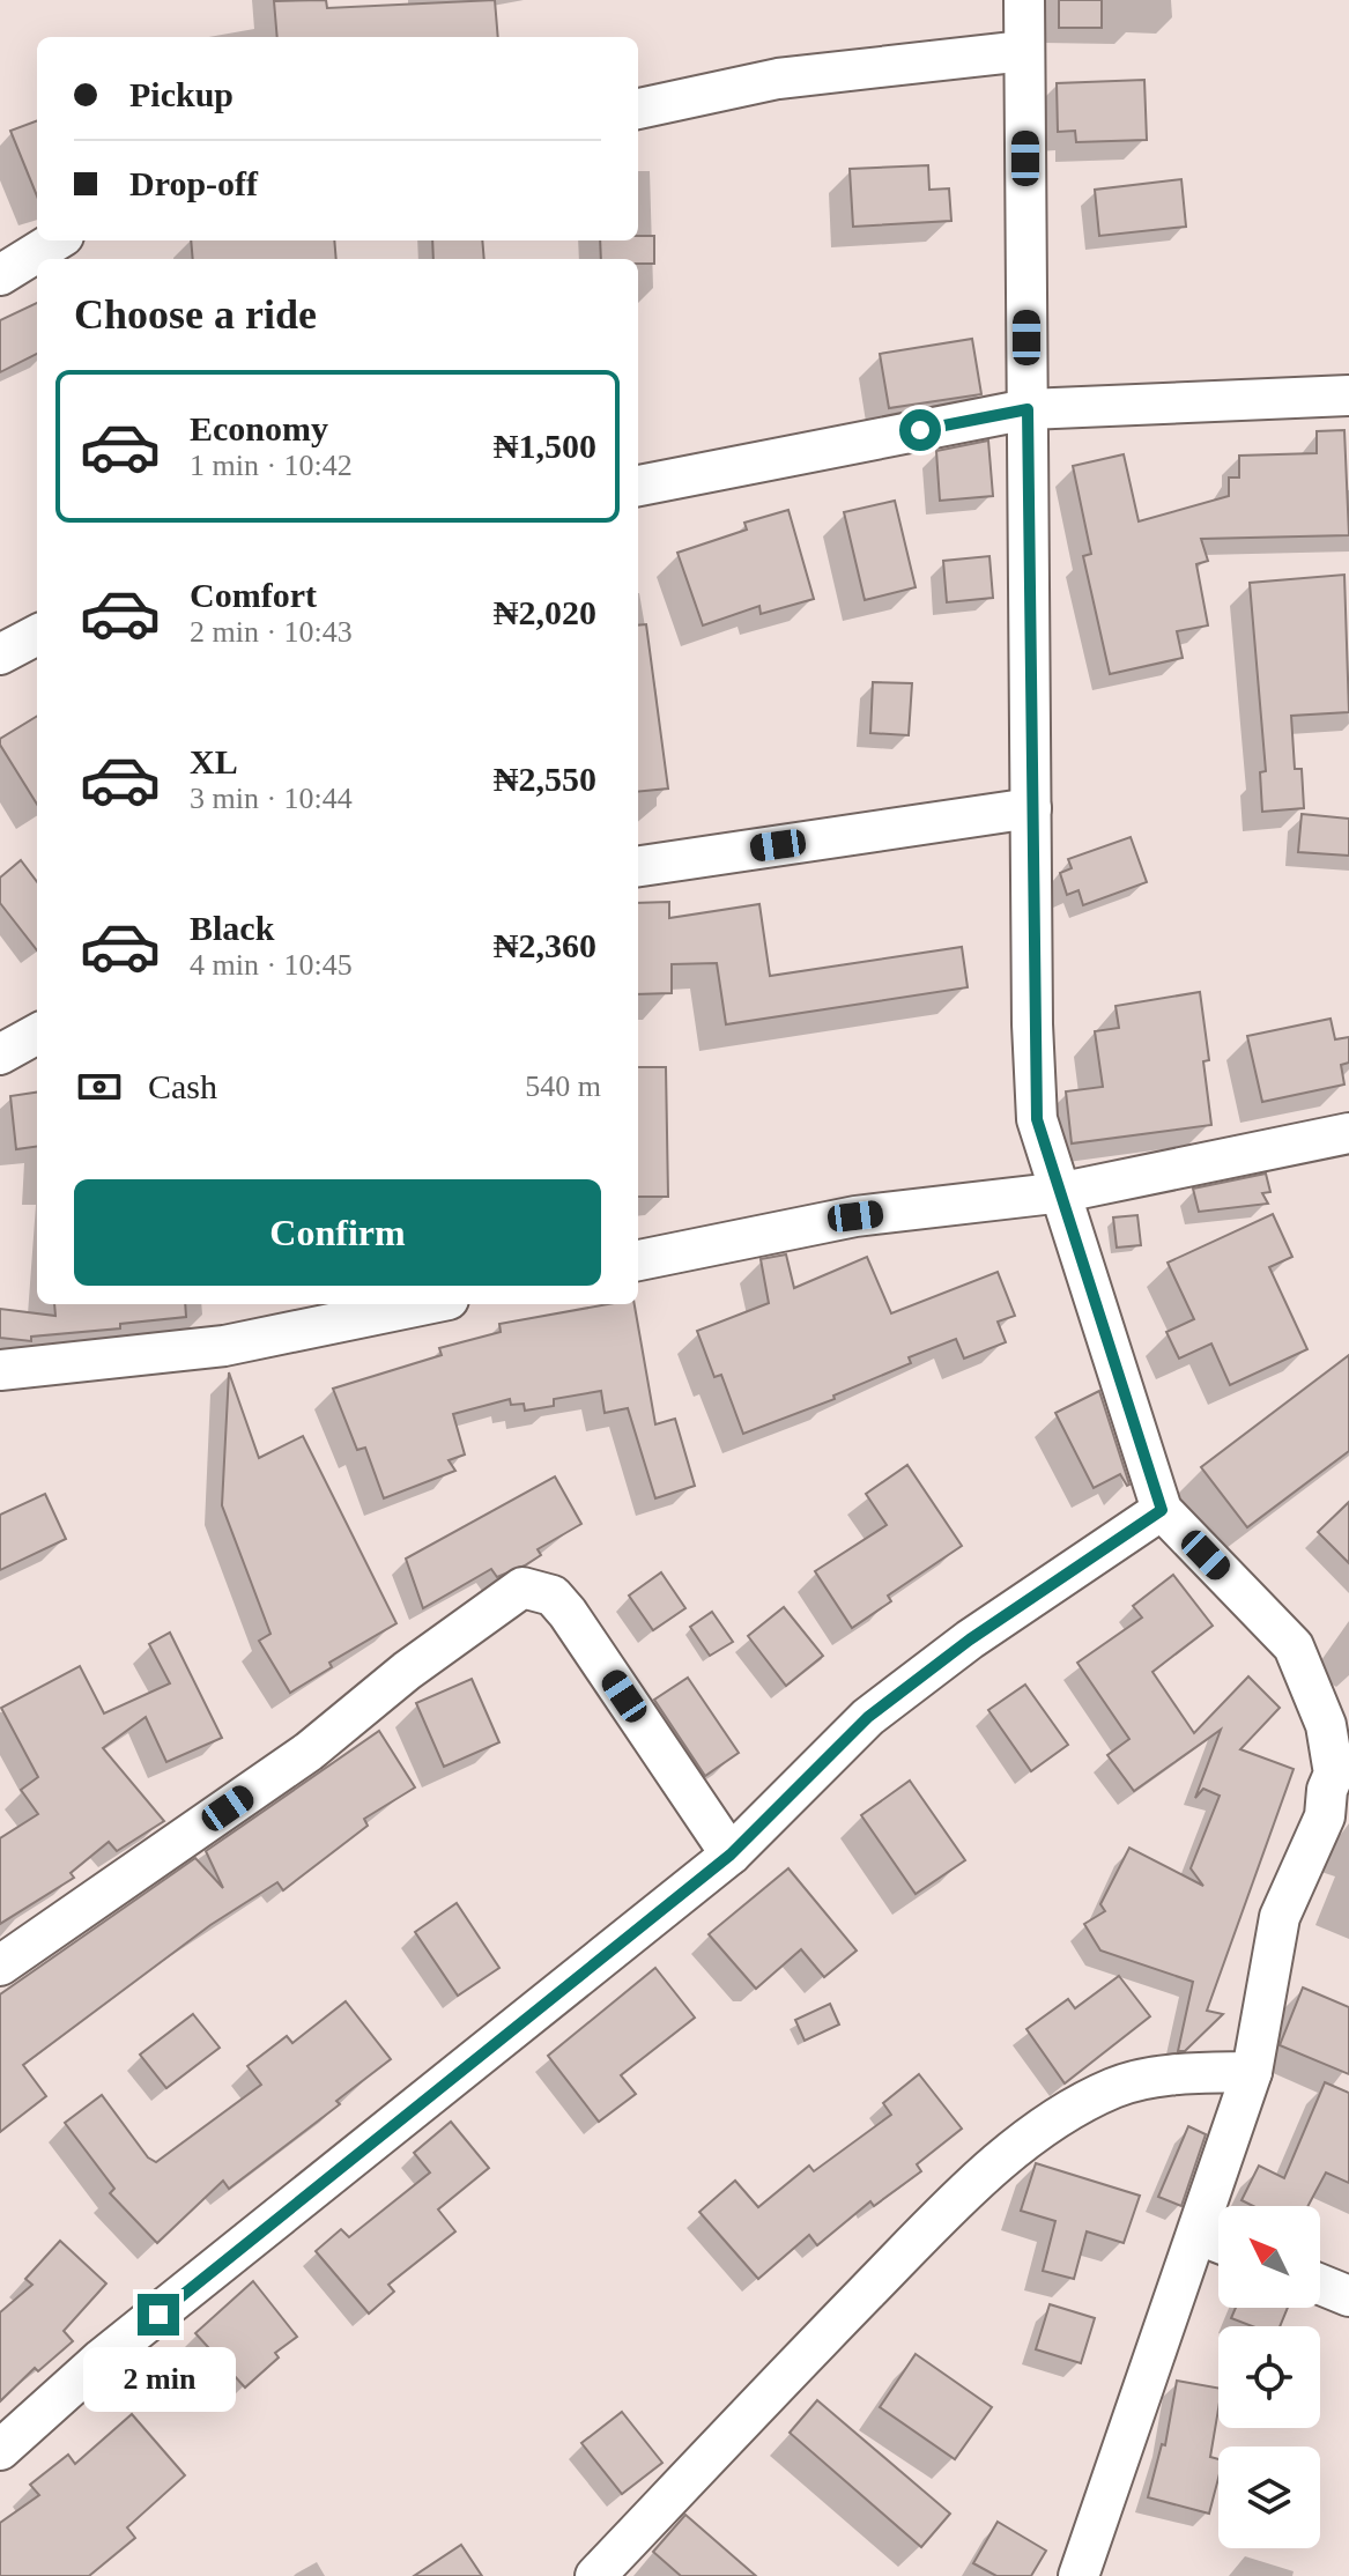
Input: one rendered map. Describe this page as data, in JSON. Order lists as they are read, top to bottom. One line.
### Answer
{"north":"top left","page":{"banner":["Pickup","Drop-off"],"heading":"Choose a ride","list":[{"name":"Economy","note":"1 min · 10:42","value":"₦1,500"},{"name":"Comfort","note":"2 min · 10:43","value":"₦2,020"},{"name":"XL","note":"3 min · 10:44","value":"₦2,550"},{"name":"Black","note":"4 min · 10:45","value":"₦2,360"}],"pay":["Cash","540 m"],"buttons":"Confirm","bubble":"2 min"}}
